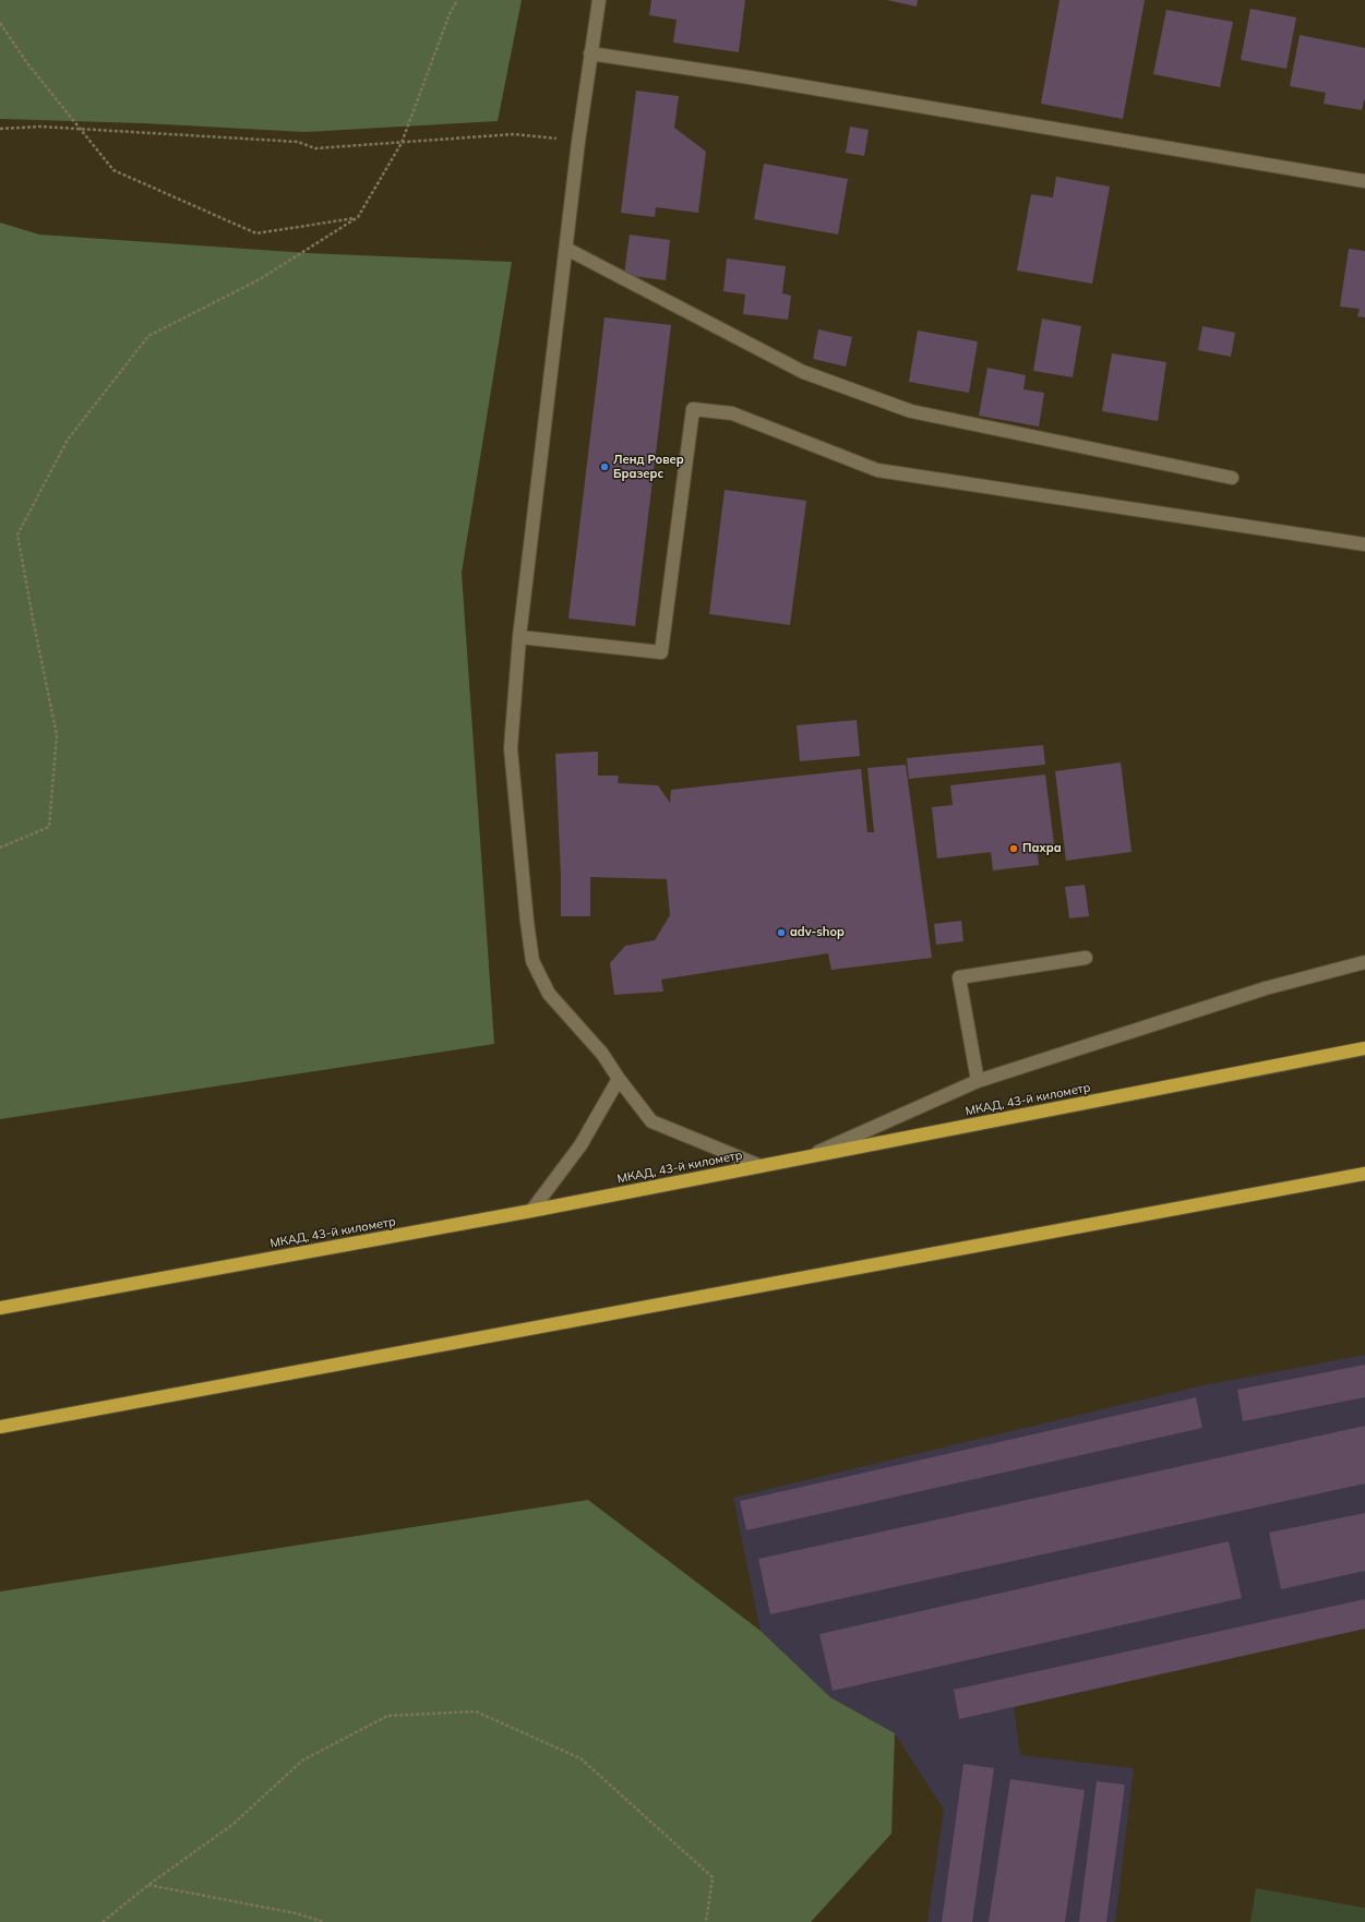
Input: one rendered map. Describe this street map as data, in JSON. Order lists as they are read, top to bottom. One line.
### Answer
{"streets":{"highway":["МКАД, 43-й километр"]},"places":["Ленд Ровер Бразерс","Пахра","adv-shop"]}
